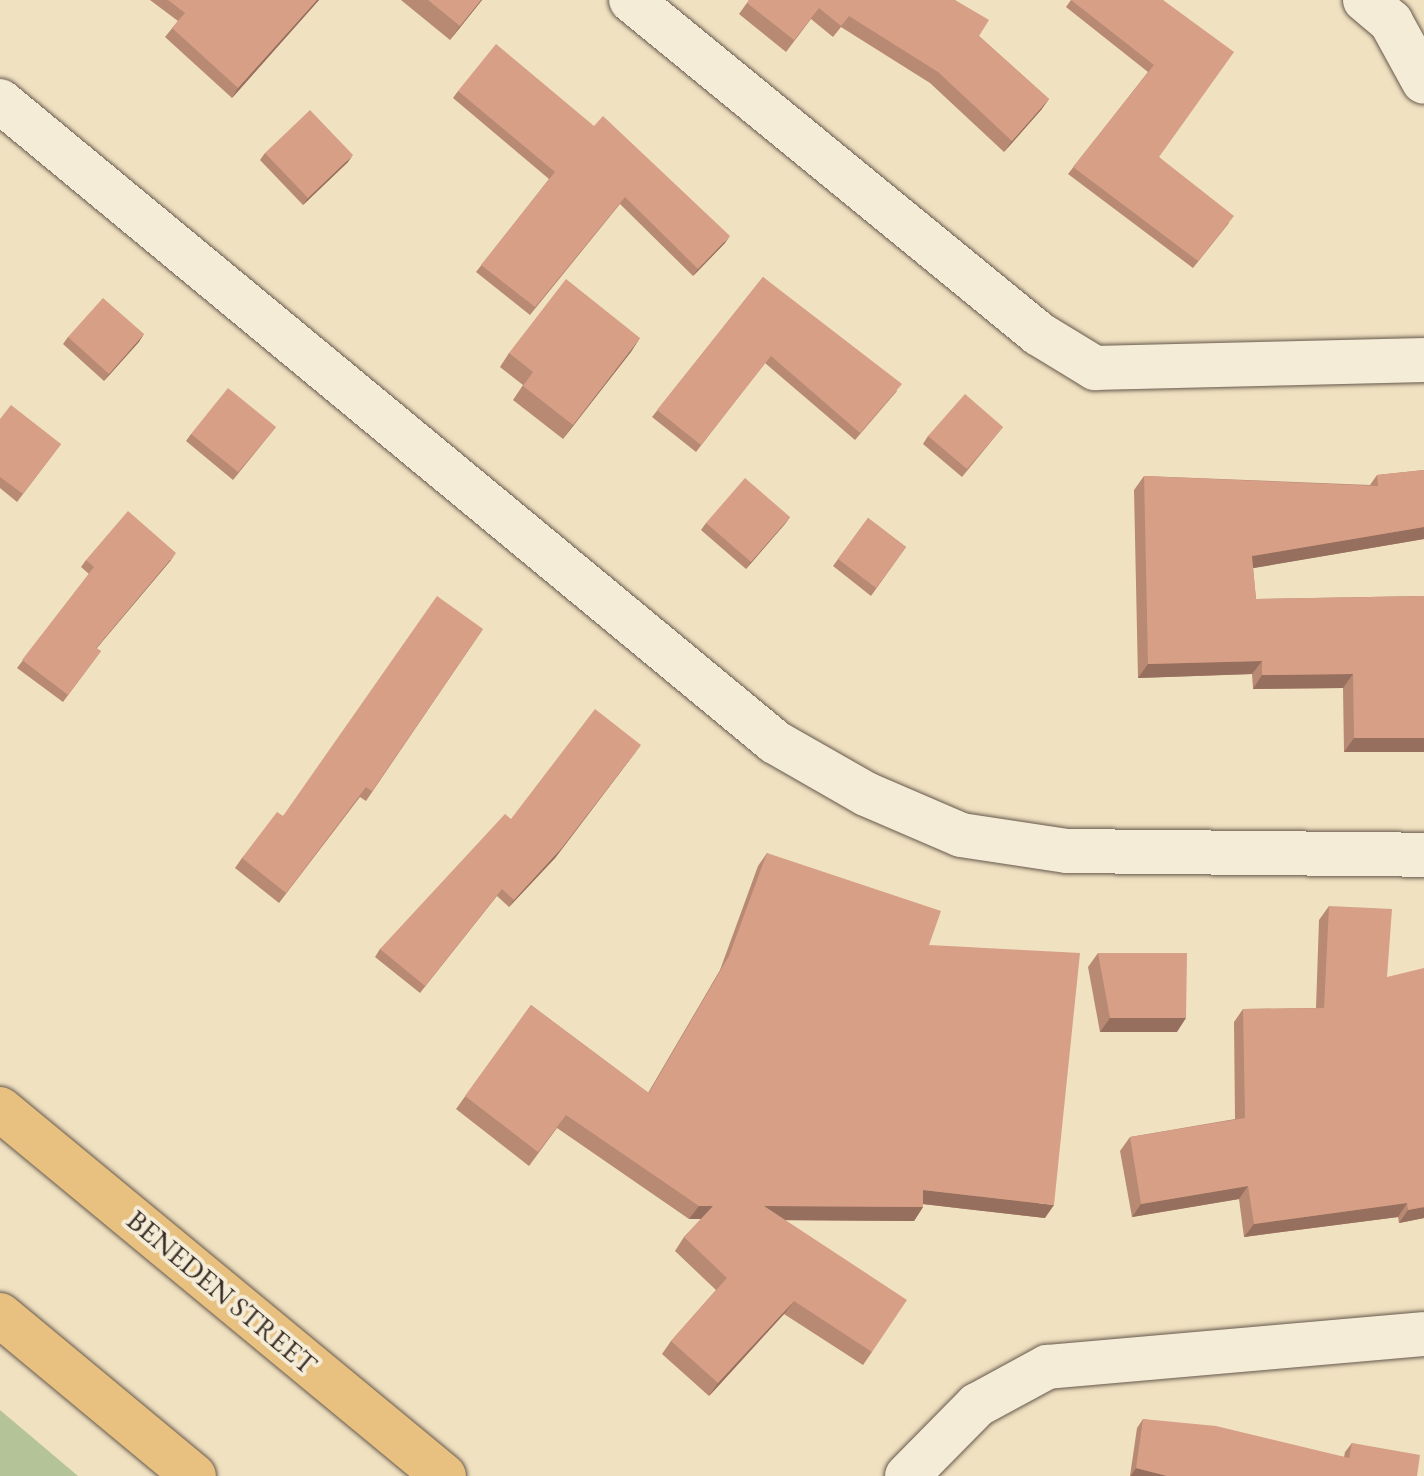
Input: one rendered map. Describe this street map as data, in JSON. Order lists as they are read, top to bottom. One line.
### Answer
{"streets":{"main road":["BENEDEN STREET"]}}
